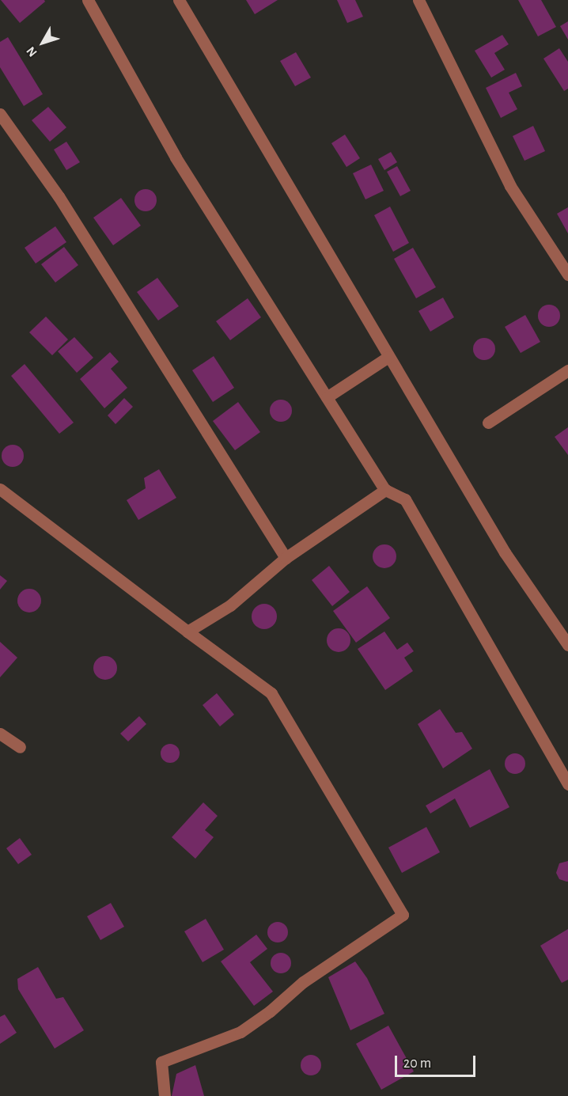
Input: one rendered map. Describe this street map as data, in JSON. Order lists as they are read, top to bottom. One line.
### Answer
{"scale_bar":"20 m","north":"bottom left"}
